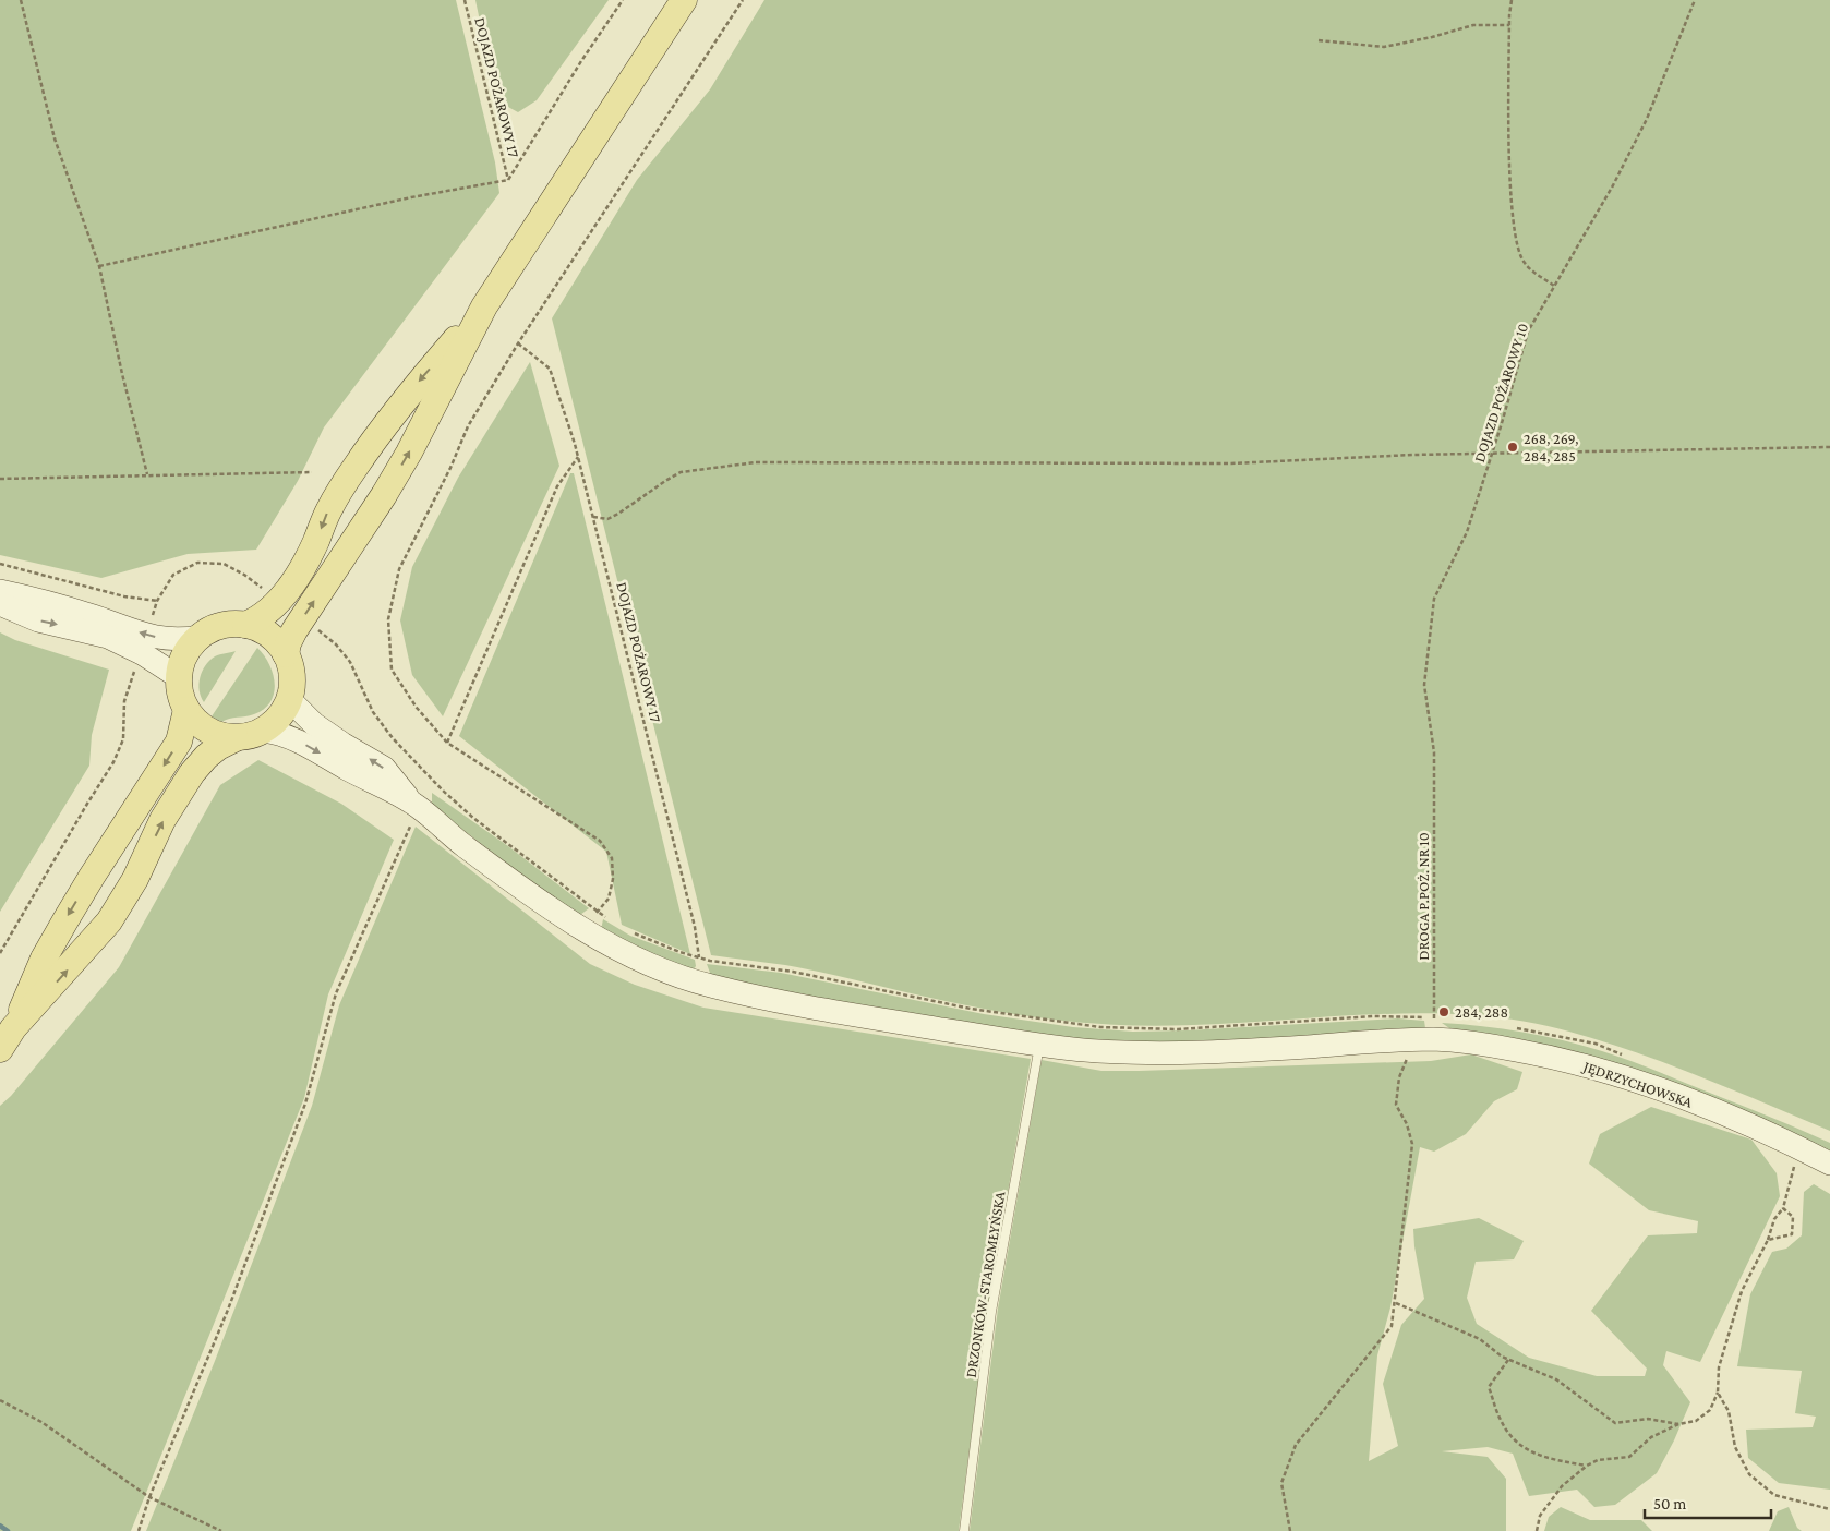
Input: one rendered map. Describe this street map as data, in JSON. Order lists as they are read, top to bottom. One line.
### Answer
{"streets":{"main road":["JĘDRZYCHOWSKA"],"lane":["DRZONKÓW-STAROMŁYŃSKA"],"path":["DOJAZD POŻAROWY 17","DOJAZD POŻAROWY 10","DROGA P.POŻ. NR 10"]},"crossings":[["DOJAZD POŻAROWY 17","JĘDRZYCHOWSKA"],["DOJAZD POŻAROWY 10","DROGA P.POŻ. NR 10"],["DROGA P.POŻ. NR 10","JĘDRZYCHOWSKA"],["JĘDRZYCHOWSKA","DRZONKÓW-STAROMŁYŃSKA"]],"places":["268, 269, 284, 285","284, 288"],"scale_bar":"50 m"}
